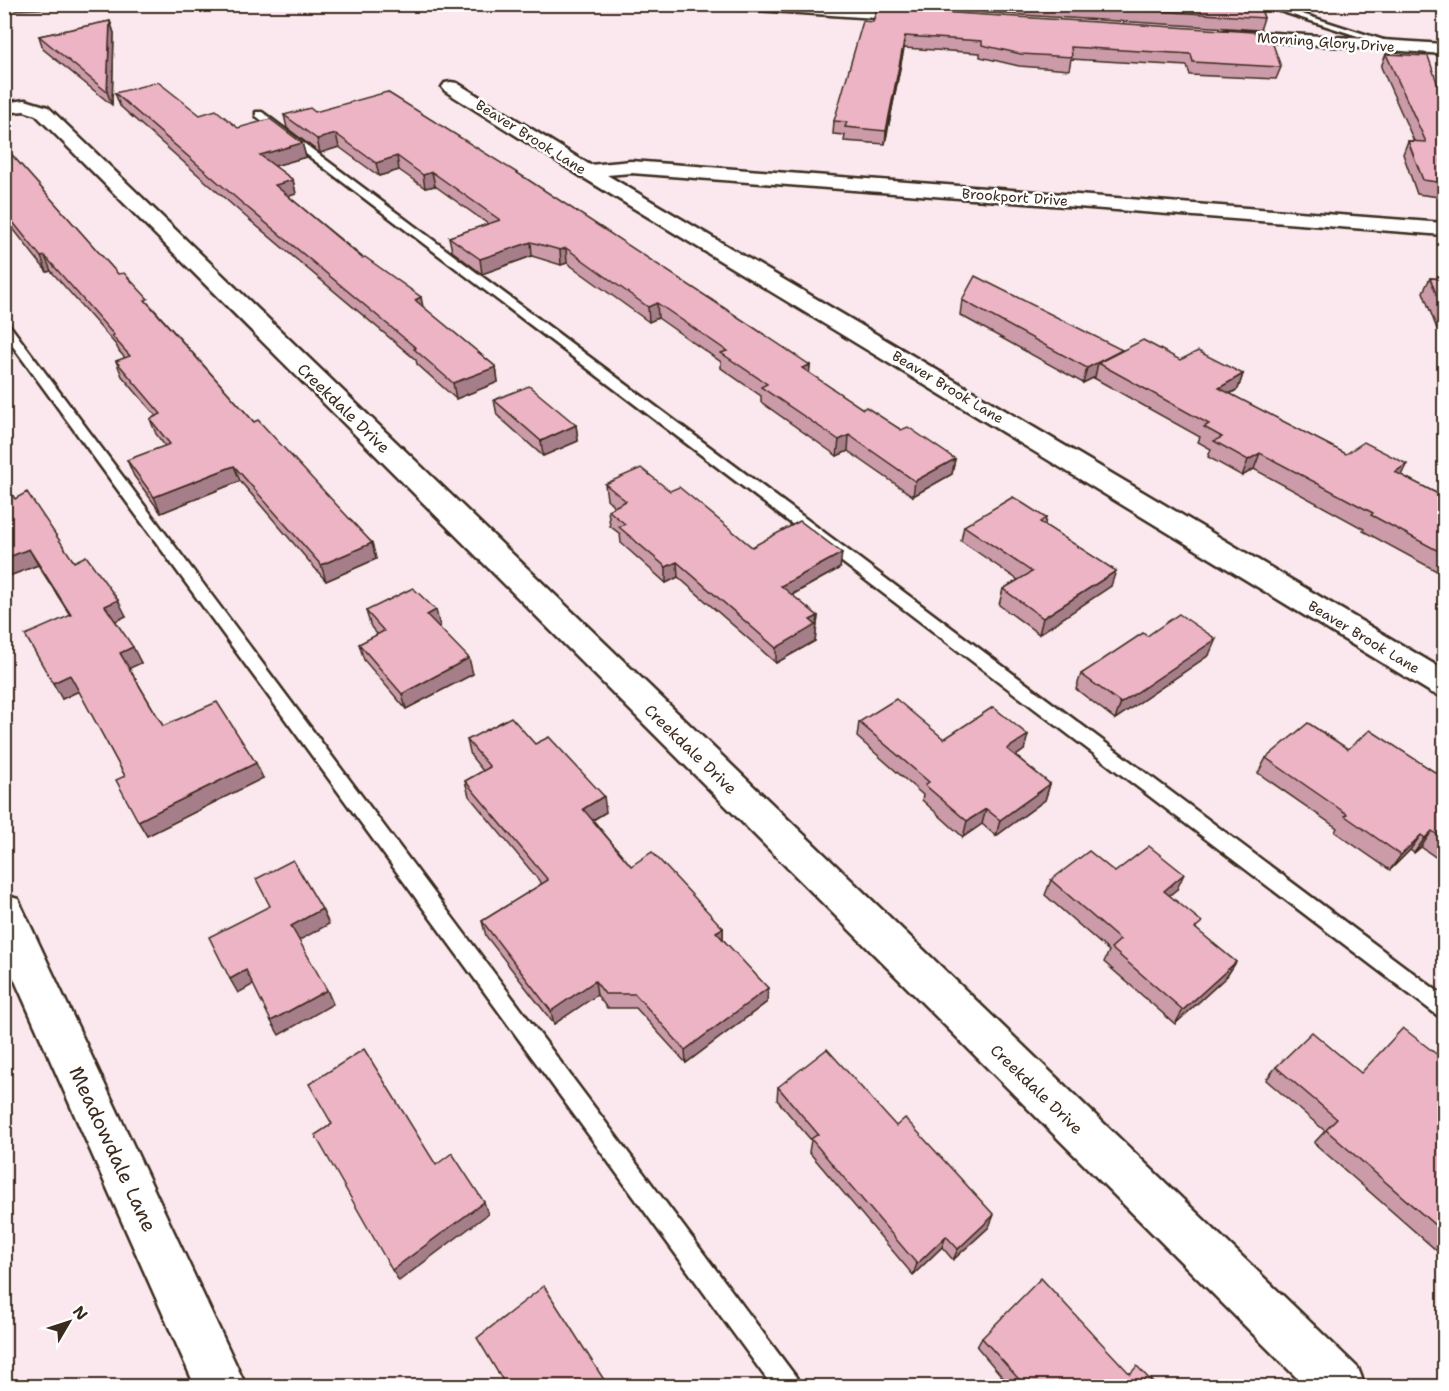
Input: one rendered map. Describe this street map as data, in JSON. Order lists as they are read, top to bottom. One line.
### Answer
{"streets":{"street":["Morning Glory Drive","Beaver Brook Lane","Brookport Drive","Creekdale Drive","Meadowdale Lane"]},"crossings":[["Beaver Brook Lane","Brookport Drive"]],"north":"top right"}
